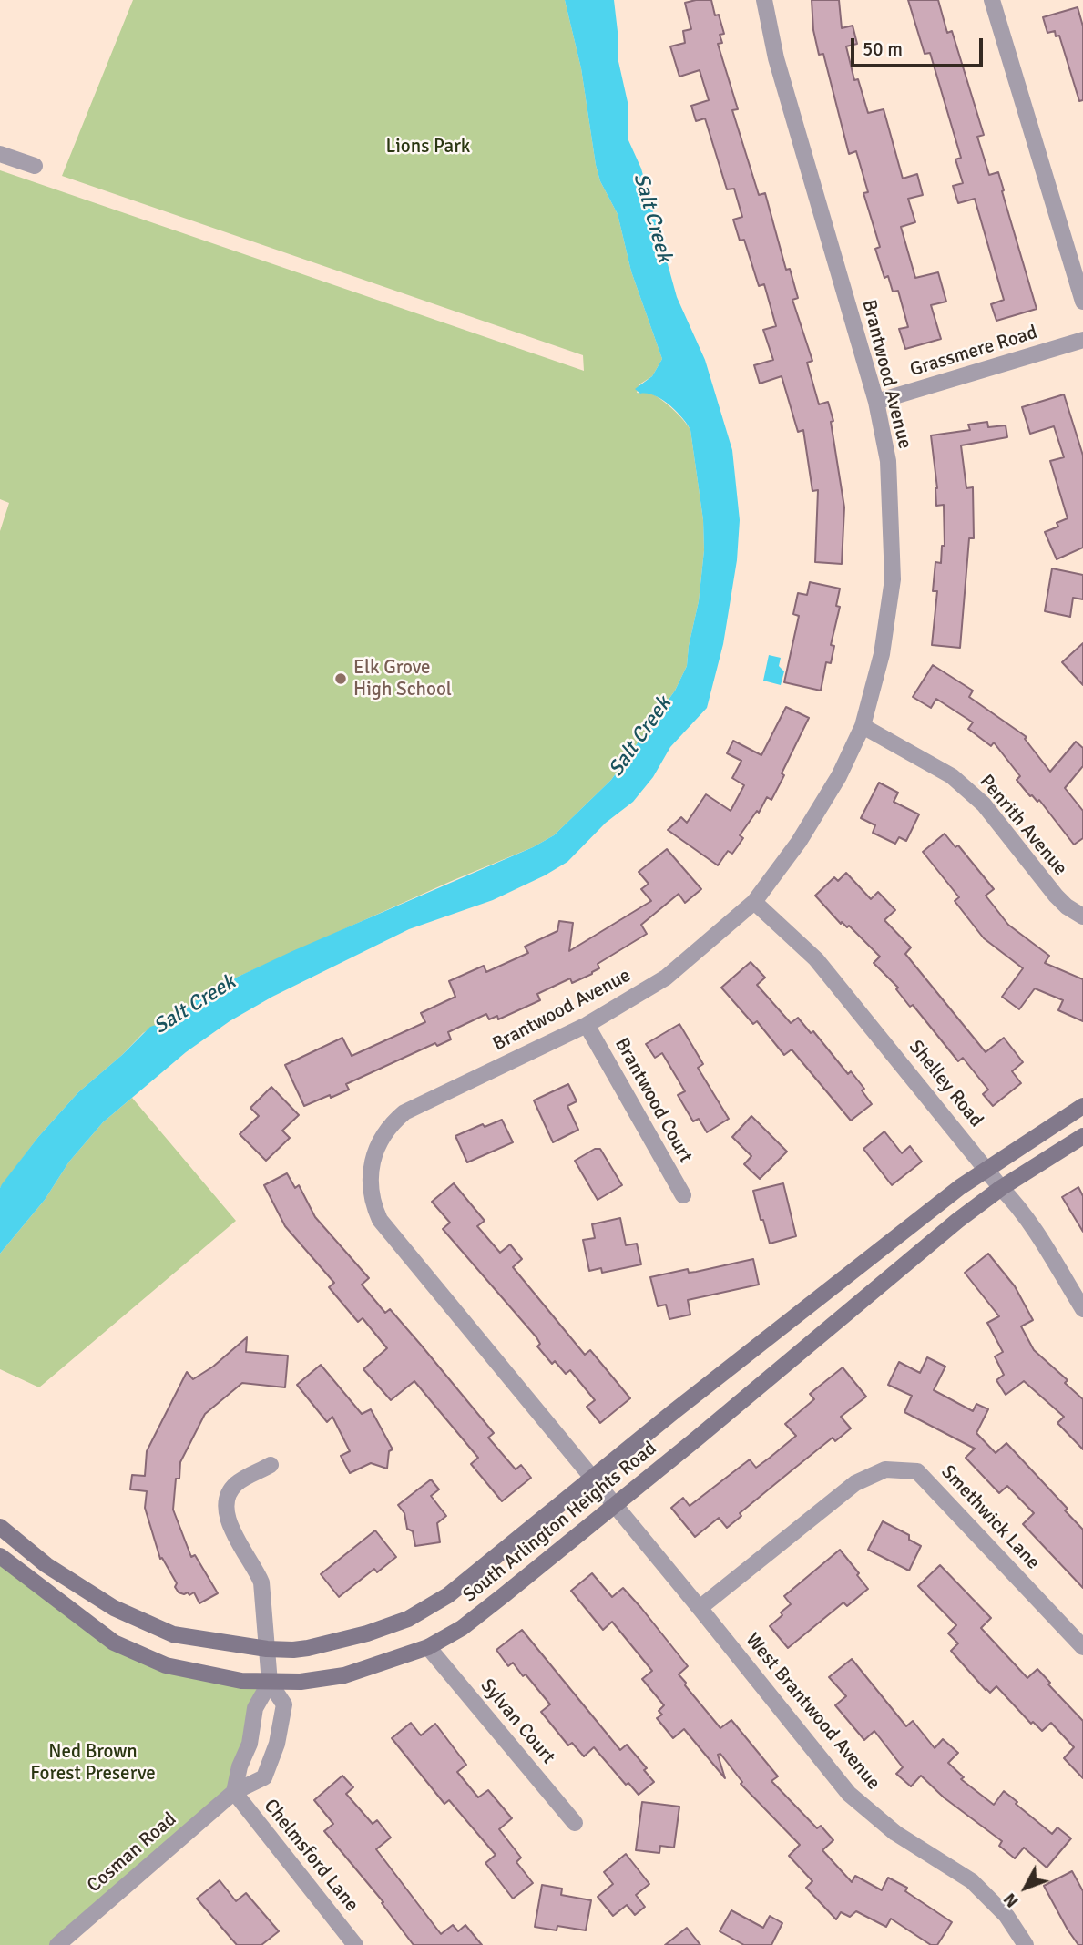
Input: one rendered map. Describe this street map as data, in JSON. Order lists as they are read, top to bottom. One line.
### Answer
{"streets":{"main road":["South Arlington Heights Road"],"street":["Grassmere Road","Brantwood Avenue","Penrith Avenue","Shelley Road","Brantwood Court","Smethwick Lane","West Brantwood Avenue","Sylvan Court","Cosman Road","Chelmsford Lane"]},"crossings":[["Grassmere Road","Brantwood Avenue"],["Brantwood Avenue","Penrith Avenue"],["Brantwood Avenue","Shelley Road"],["Brantwood Avenue","Brantwood Court"],["Brantwood Avenue","South Arlington Heights Road"],["Brantwood Avenue","West Brantwood Avenue"],["Shelley Road","South Arlington Heights Road"],["Smethwick Lane","West Brantwood Avenue"],["South Arlington Heights Road","West Brantwood Avenue"],["South Arlington Heights Road","Sylvan Court"],["South Arlington Heights Road","Cosman Road"],["Cosman Road","Chelmsford Lane"]],"water":["Salt Creek"],"parks":["Lions Park","Ned Brown Forest Preserve"],"places":["Elk Grove High School"],"scale_bar":"50 m","north":"bottom left"}
